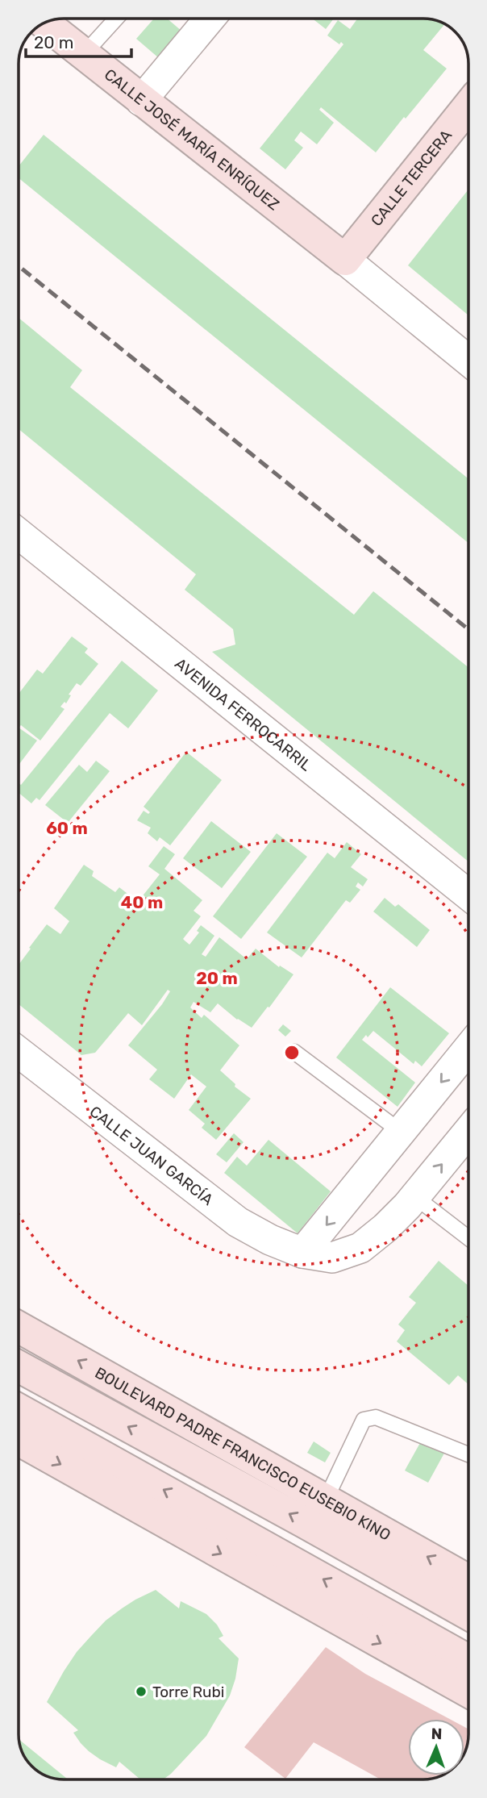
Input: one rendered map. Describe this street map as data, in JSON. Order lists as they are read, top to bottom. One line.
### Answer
{"streets":{"main road":["CALLE JOSÉ MARÍA ENRÍQUEZ","CALLE TERCERA","BOULEVARD PADRE FRANCISCO EUSEBIO KINO"],"street":["AVENIDA FERROCARRIL","CALLE JUAN GARCÍA"]},"crossings":[["CALLE JOSÉ MARÍA ENRÍQUEZ","CALLE TERCERA"]],"places":["Torre Rubi"],"scale_bar":"20 m","north":"top","rings":["60 m","40 m","20 m"]}
